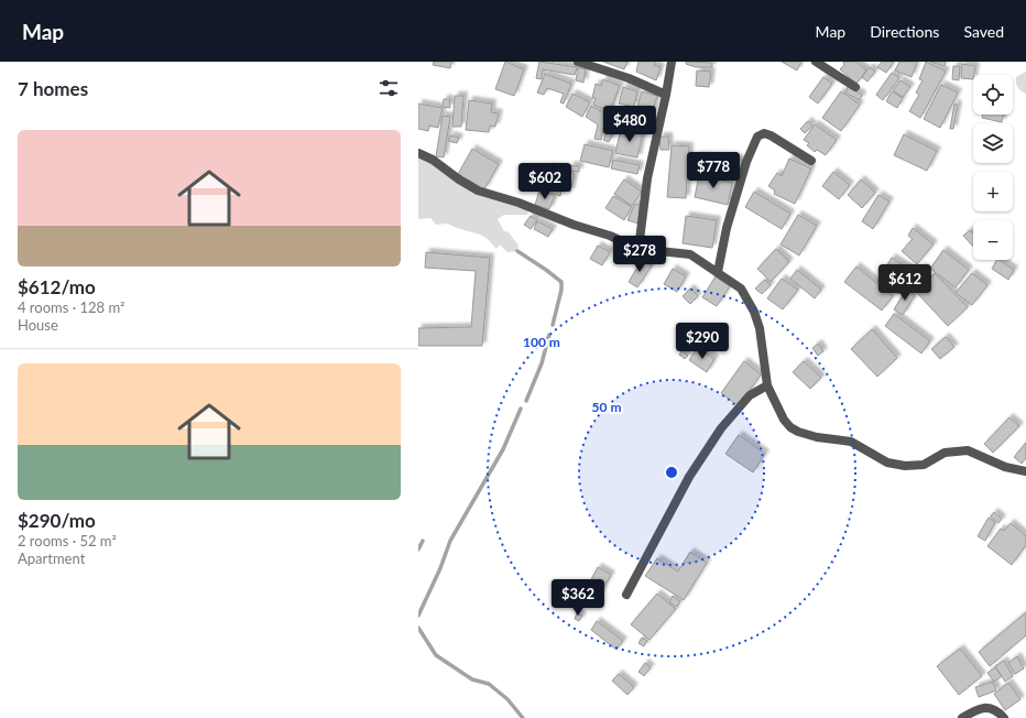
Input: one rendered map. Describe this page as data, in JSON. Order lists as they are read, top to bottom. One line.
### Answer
{"page":{"header":"Map","nav":["Map","Directions","Saved"],"heading":"7 homes","map_buttons":["+","−"],"price":["$480","$778","$602","$278","$612","$290","$362"],"list":[{"name":"$612/mo","note":"4 rooms · 128 m² · House"},{"name":"$290/mo","note":"2 rooms · 52 m² · Apartment"}]},"rings":["100 m","50 m"]}
